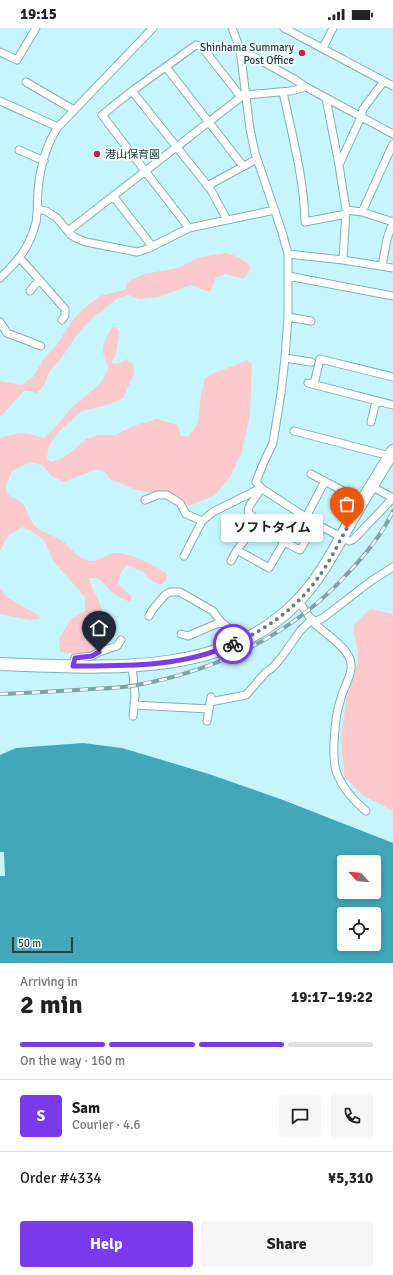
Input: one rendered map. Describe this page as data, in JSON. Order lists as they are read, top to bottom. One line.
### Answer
{"places":["Shinhama Summary Post Office","港山保育園","ソフトタイム"],"scale_bar":"50 m","north":"top left","page":{"status":"19:15","bubble":"ソフトタイム","scale":"50 m","heading":["2 min","Arriving in","19:17–19:22"],"panel":["Sam","Courier · 4.6","Order #4334","¥5,310"],"bar":"On the way · 160 m","round":"S","buttons":["Help","Share"]}}
